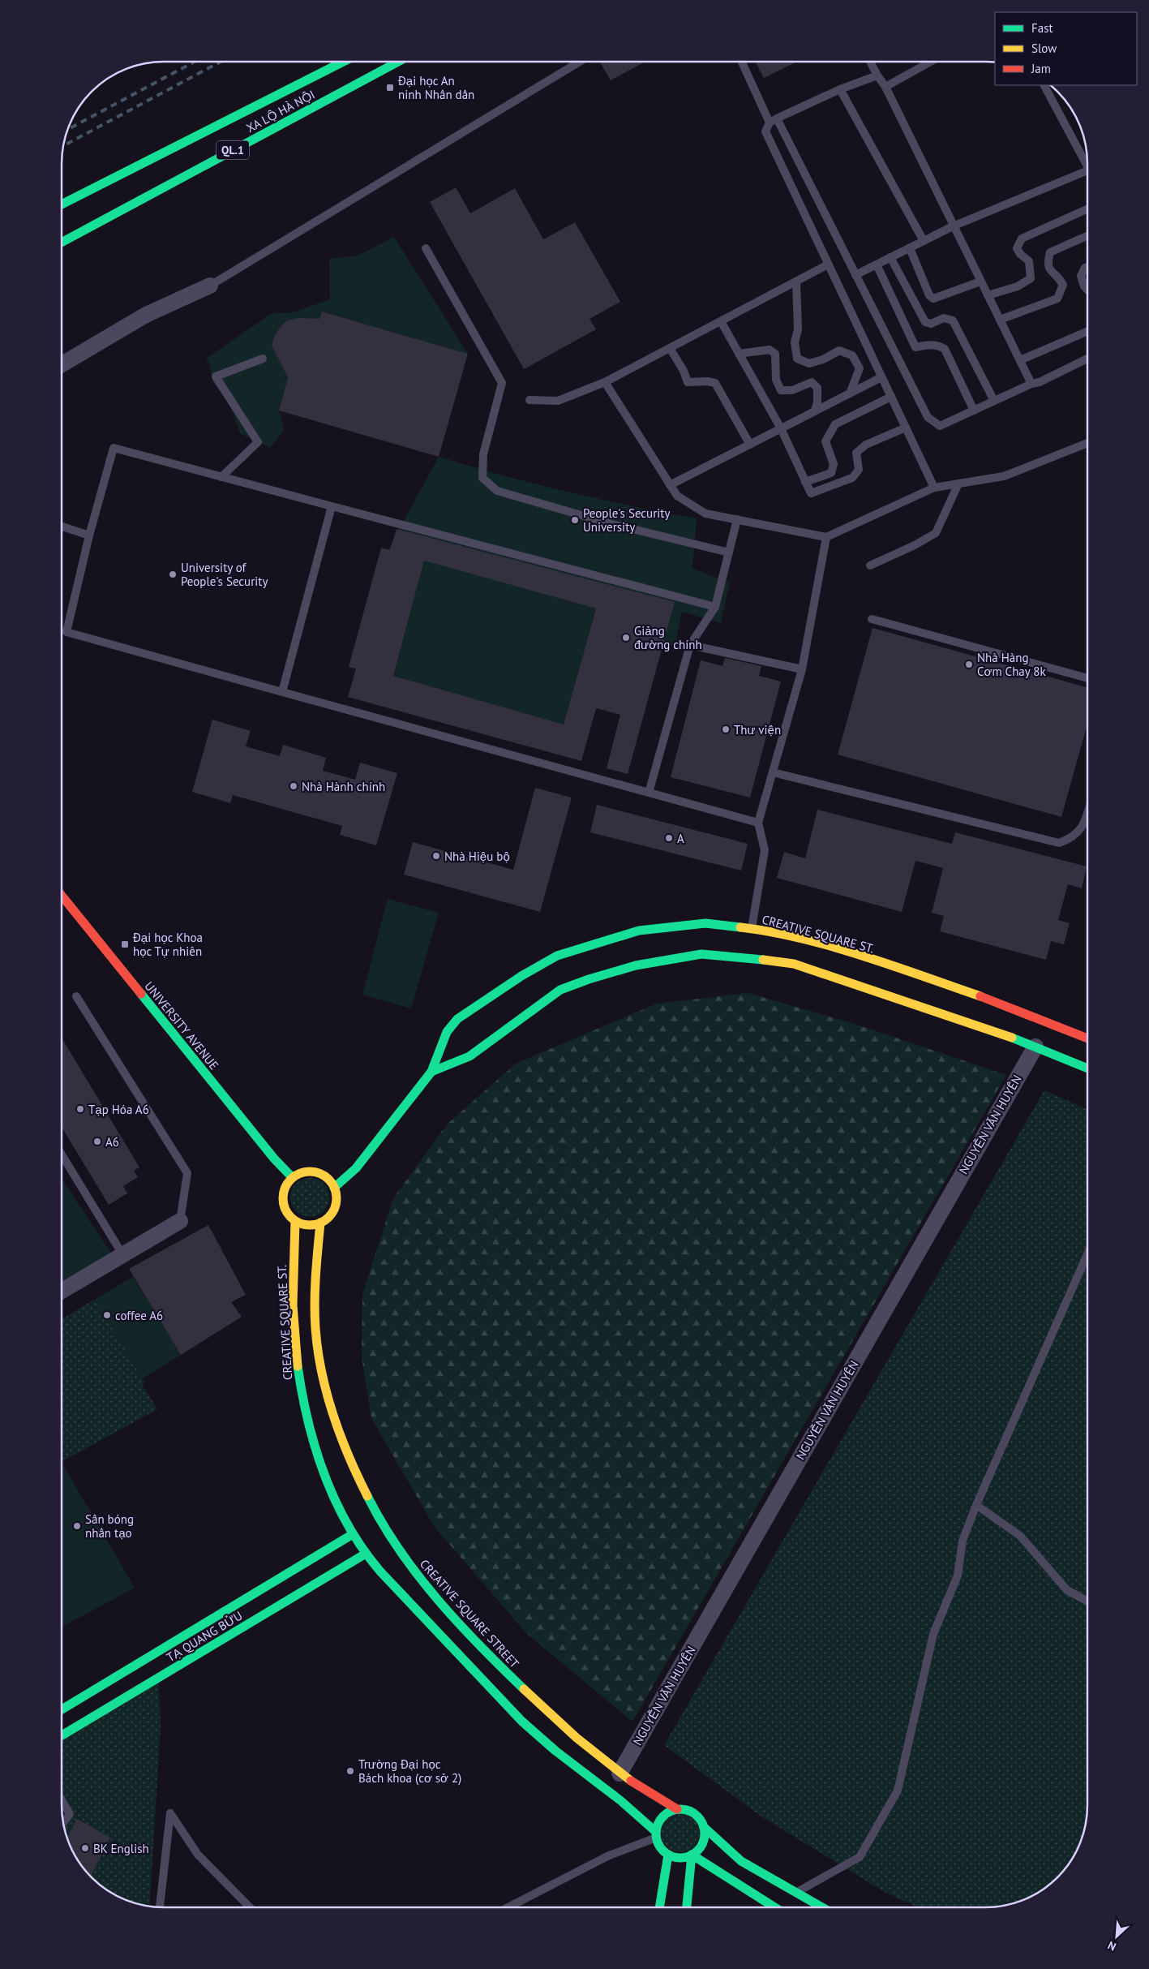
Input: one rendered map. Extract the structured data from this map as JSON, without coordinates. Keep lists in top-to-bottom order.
{
  "streets": {
    "main road": [
      "XA LỘ HÀ NỘI",
      "QL.1",
      "CREATIVE SQUARE ST.",
      "UNIVERSITY AVENUE",
      "CREATIVE SQUARE STREET",
      "TẠ QUANG BỬU"
    ],
    "street": ["NGUYỄN VĂN HUYÊN"]
  },
  "crossings": [
    ["CREATIVE SQUARE ST.", "UNIVERSITY AVENUE"],
    ["CREATIVE SQUARE ST.", "NGUYỄN VĂN HUYÊN"],
    ["CREATIVE SQUARE ST.", "CREATIVE SQUARE STREET"],
    ["CREATIVE SQUARE ST.", "TẠ QUANG BỬU"],
    ["UNIVERSITY AVENUE", "CREATIVE SQUARE STREET"],
    ["NGUYỄN VĂN HUYÊN", "CREATIVE SQUARE STREET"]
  ],
  "places": {
    "transit": ["Đại học An ninh Nhân dân", "Đại học Khoa học Tự nhiên"],
    "other": [
      "People's Security University",
      "University of People's Security",
      "Giảng đường chính",
      "Nhà Hàng Cơm Chay 8k",
      "Thư viện",
      "Nhà Hành chính",
      "A",
      "Nhà Hiệu bộ",
      "Tạp Hóa A6",
      "A6",
      "coffee A6",
      "Sân bóng nhân tạo",
      "Trường Đại học Bách khoa (cơ sở 2)",
      "BK English"
    ]
  },
  "legend": ["Fast", "Slow", "Jam"],
  "north": "bottom left"
}
